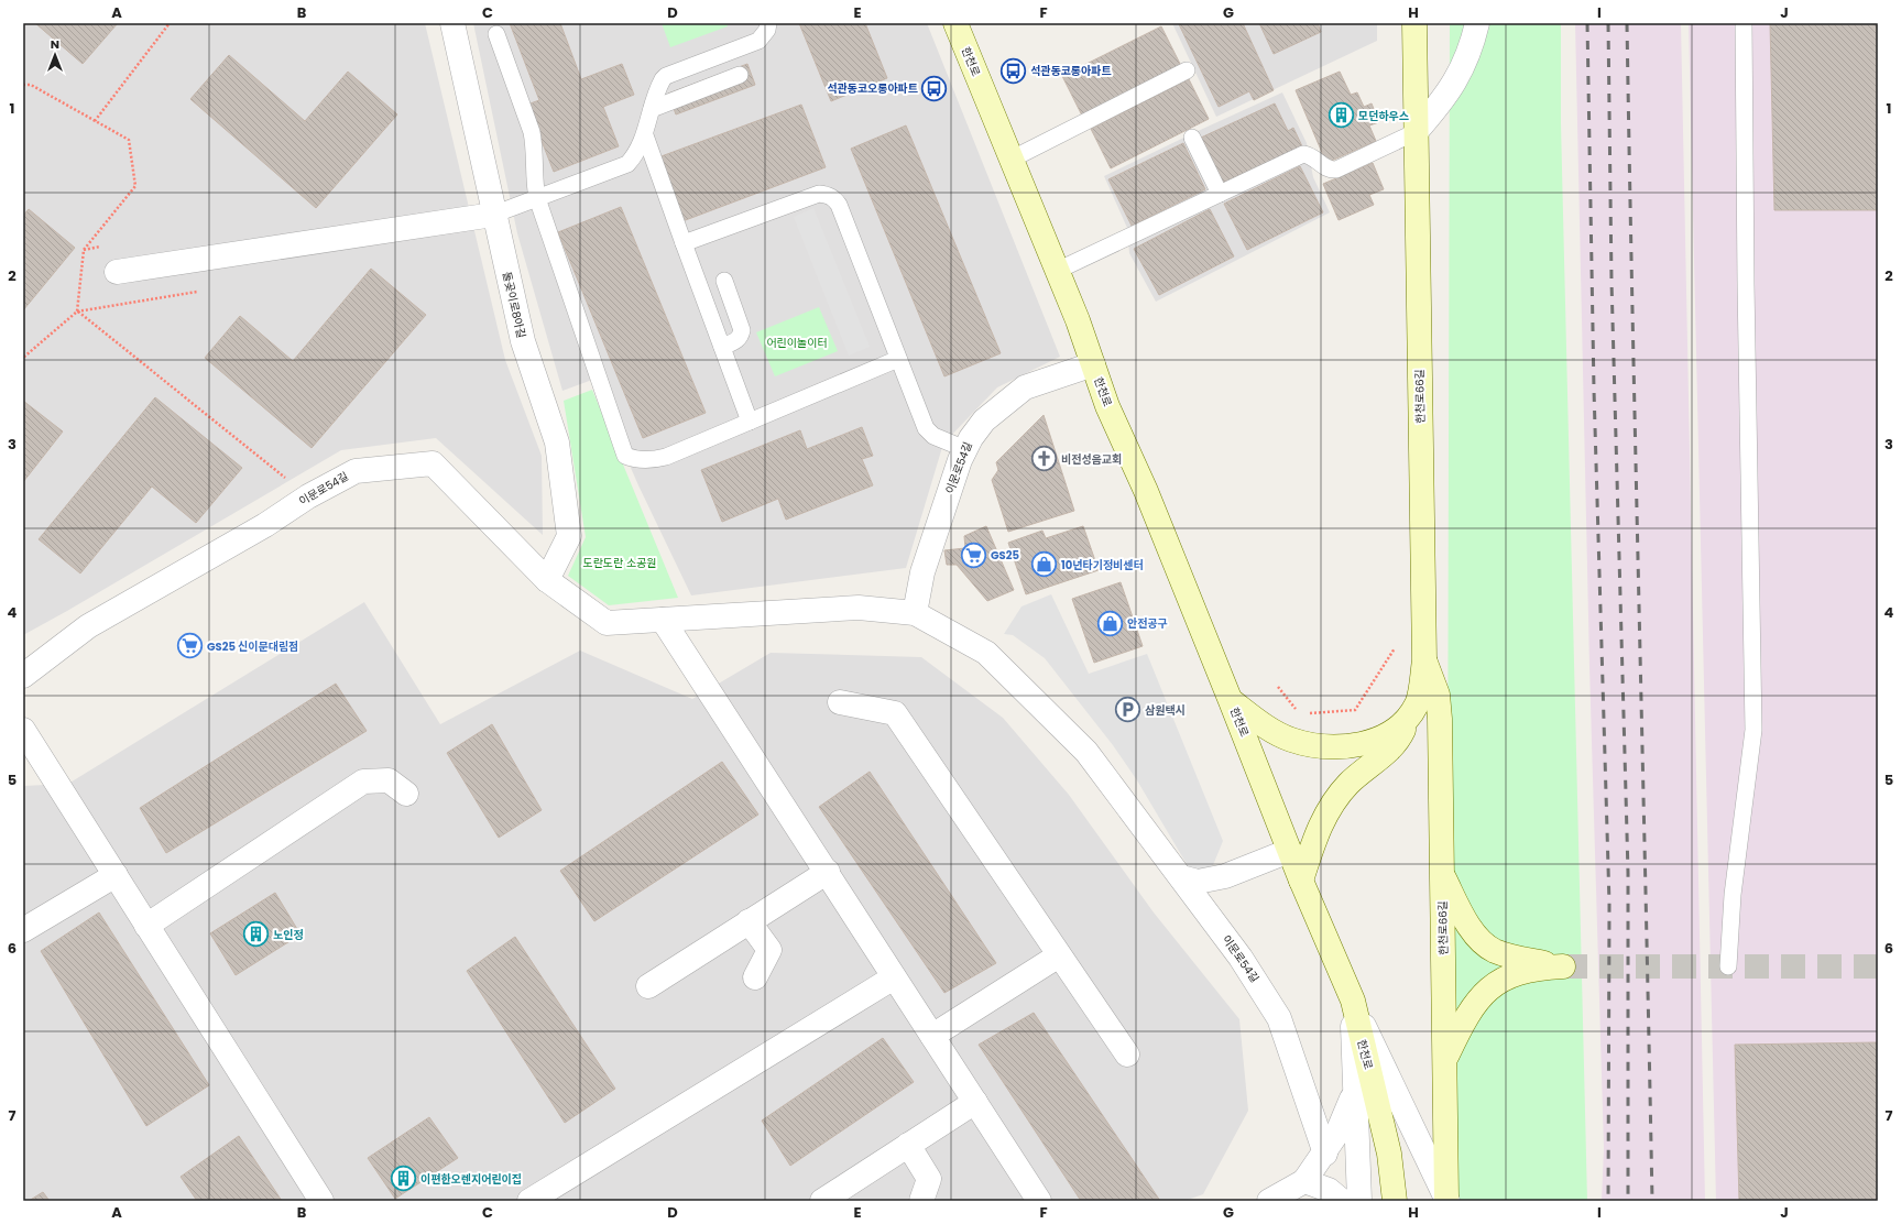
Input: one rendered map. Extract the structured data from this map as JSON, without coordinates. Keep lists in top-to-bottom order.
{
  "streets": {
    "main road": ["한천로", "한천로66길"],
    "street": ["돌곶이로8아길", "이문로54길"]
  },
  "crossings": [
    ["한천로", "한천로66길"],
    ["한천로", "이문로54길"],
    ["돌곶이로8아길", "이문로54길"]
  ],
  "parks": ["어린이놀이터", "도란도란 소공원"],
  "places": {
    "bus stop": ["석관동코롱아파트", "석관동코오롱아파트"],
    "building": ["모던하우스", "노인정", "이편한오렌지어린이집"],
    "church": ["비전성음교회"],
    "supermarket": ["GS25", "GS25 신이문대림점"],
    "shop": ["10년타기정비센터", "안전공구"],
    "parking": ["삼원택시"]
  },
  "north": "top",
  "grid": {
    "columns": [
      "A",
      "B",
      "C",
      "D",
      "E",
      "F",
      "G",
      "H",
      "I",
      "J"
    ],
    "rows": [
      "1",
      "2",
      "3",
      "4",
      "5",
      "6",
      "7"
    ]
  }
}
